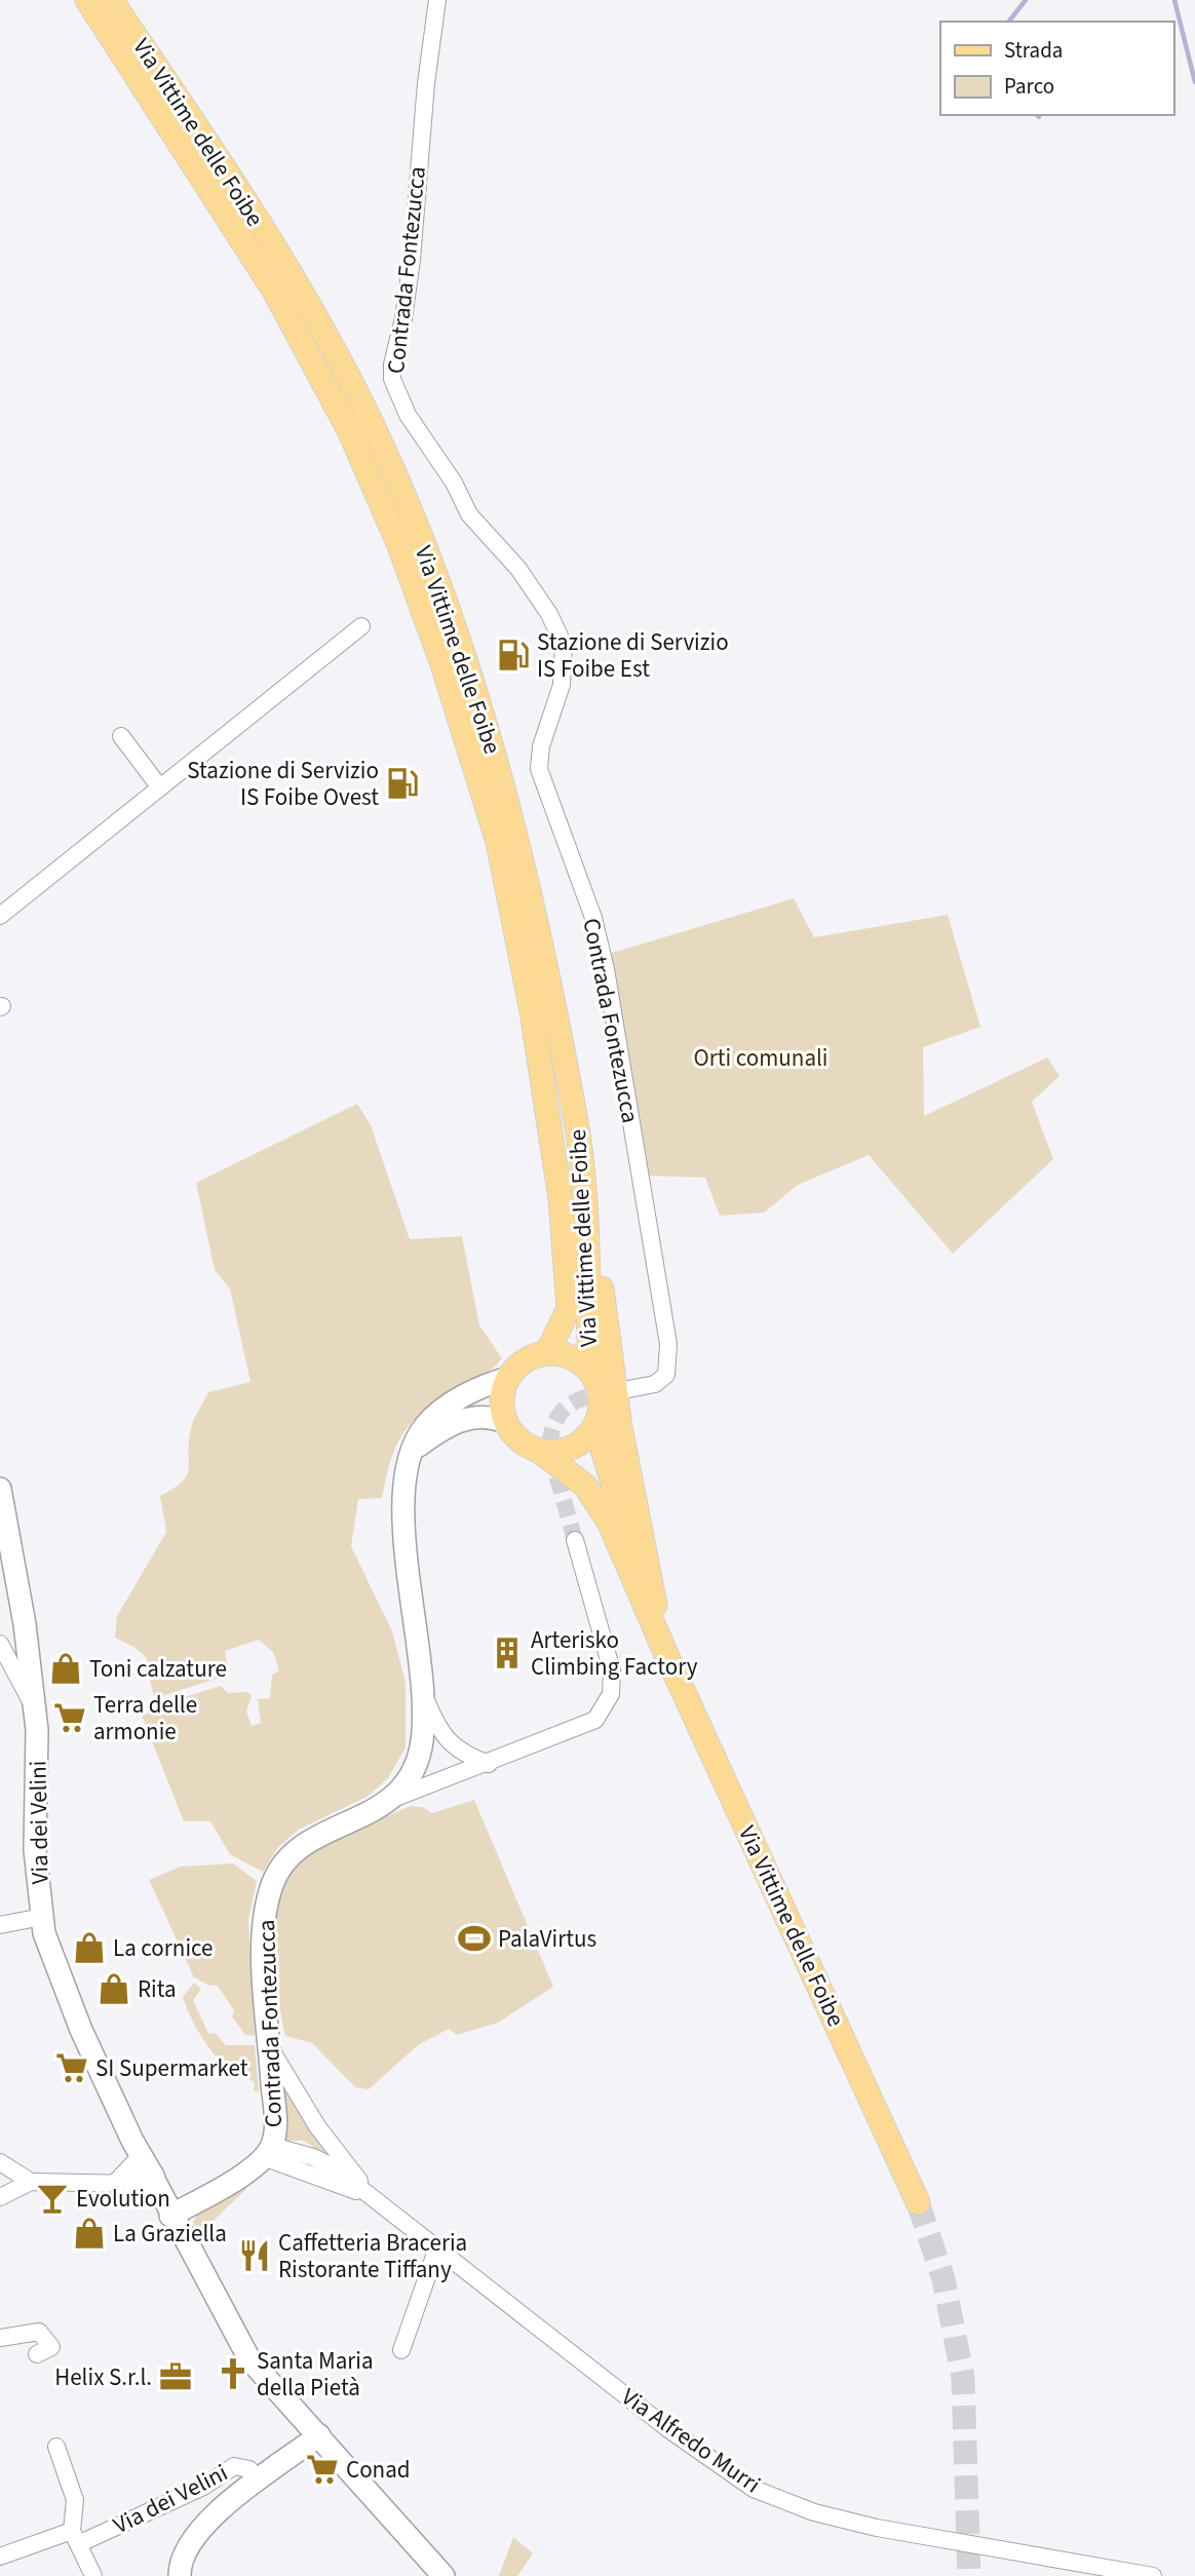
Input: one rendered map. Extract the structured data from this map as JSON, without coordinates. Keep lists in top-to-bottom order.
{
  "streets": {
    "main road": ["Via Vittime delle Foibe"],
    "street": ["Contrada Fontezucca", "Via dei Velini", "Via Alfredo Murri"]
  },
  "crossings": [
    ["Via Vittime delle Foibe", "Contrada Fontezucca"],
    ["Contrada Fontezucca", "Via dei Velini"]
  ],
  "parks": ["Orti comunali"],
  "places": {
    "fuel station": ["Stazione di Servizio IS Foibe Est", "Stazione di Servizio IS Foibe Ovest"],
    "building": ["Arterisko Climbing Factory"],
    "shop": [
      "Toni calzature",
      "La cornice",
      "Rita",
      "La Graziella"
    ],
    "supermarket": ["Terra delle armonie", "SI Supermarket", "Conad"],
    "sports": ["PalaVirtus"],
    "bar": ["Evolution"],
    "restaurant": ["Caffetteria Braceria Ristorante Tiffany"],
    "church": ["Santa Maria della Pietà"],
    "office": ["Helix S.r.l."]
  },
  "legend": ["Strada", "Parco"]
}
